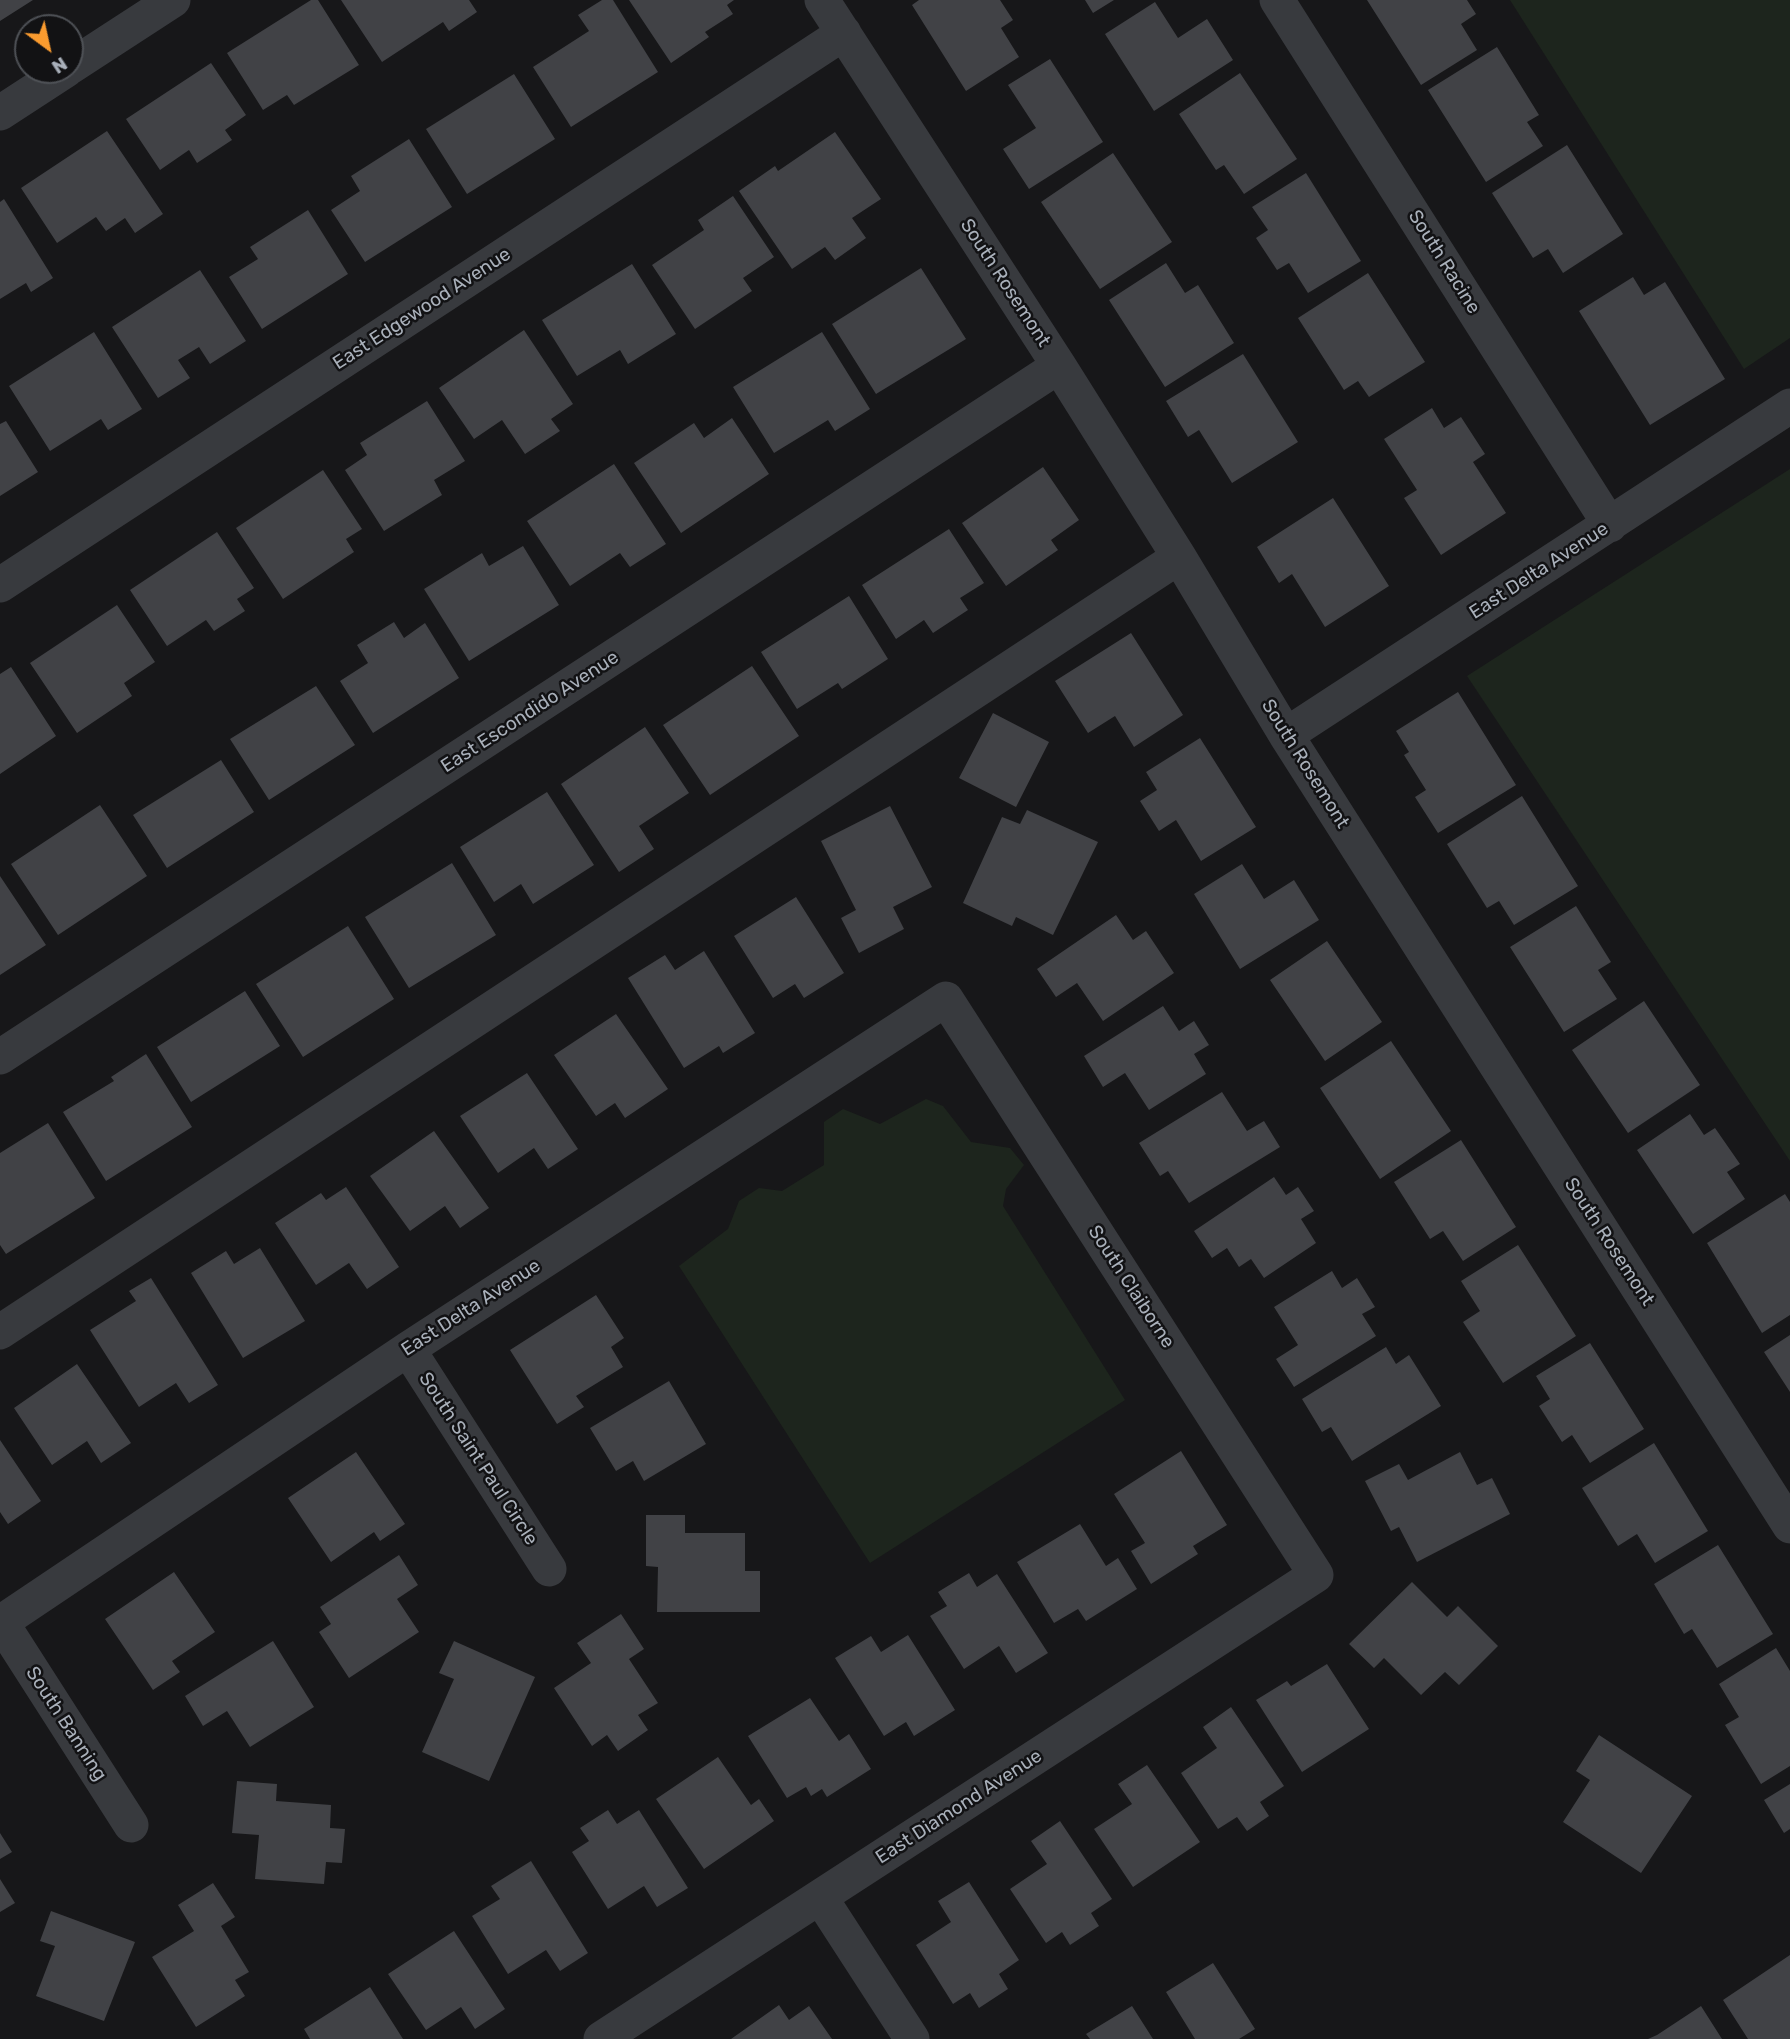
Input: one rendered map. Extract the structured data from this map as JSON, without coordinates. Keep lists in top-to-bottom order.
{
  "streets": {
    "street": [
      "South Racine",
      "South Rosemont",
      "East Edgewood Avenue",
      "East Delta Avenue",
      "East Escondido Avenue",
      "South Claiborne",
      "South Saint Paul Circle",
      "South Banning",
      "East Diamond Avenue"
    ]
  },
  "crossings": [
    ["South Racine", "East Delta Avenue"],
    ["South Rosemont", "East Edgewood Avenue"],
    ["South Rosemont", "East Delta Avenue"],
    ["South Rosemont", "East Escondido Avenue"],
    ["East Delta Avenue", "South Claiborne"],
    ["East Delta Avenue", "South Saint Paul Circle"],
    ["East Delta Avenue", "South Banning"],
    ["South Claiborne", "East Diamond Avenue"]
  ],
  "north": "bottom right"
}
